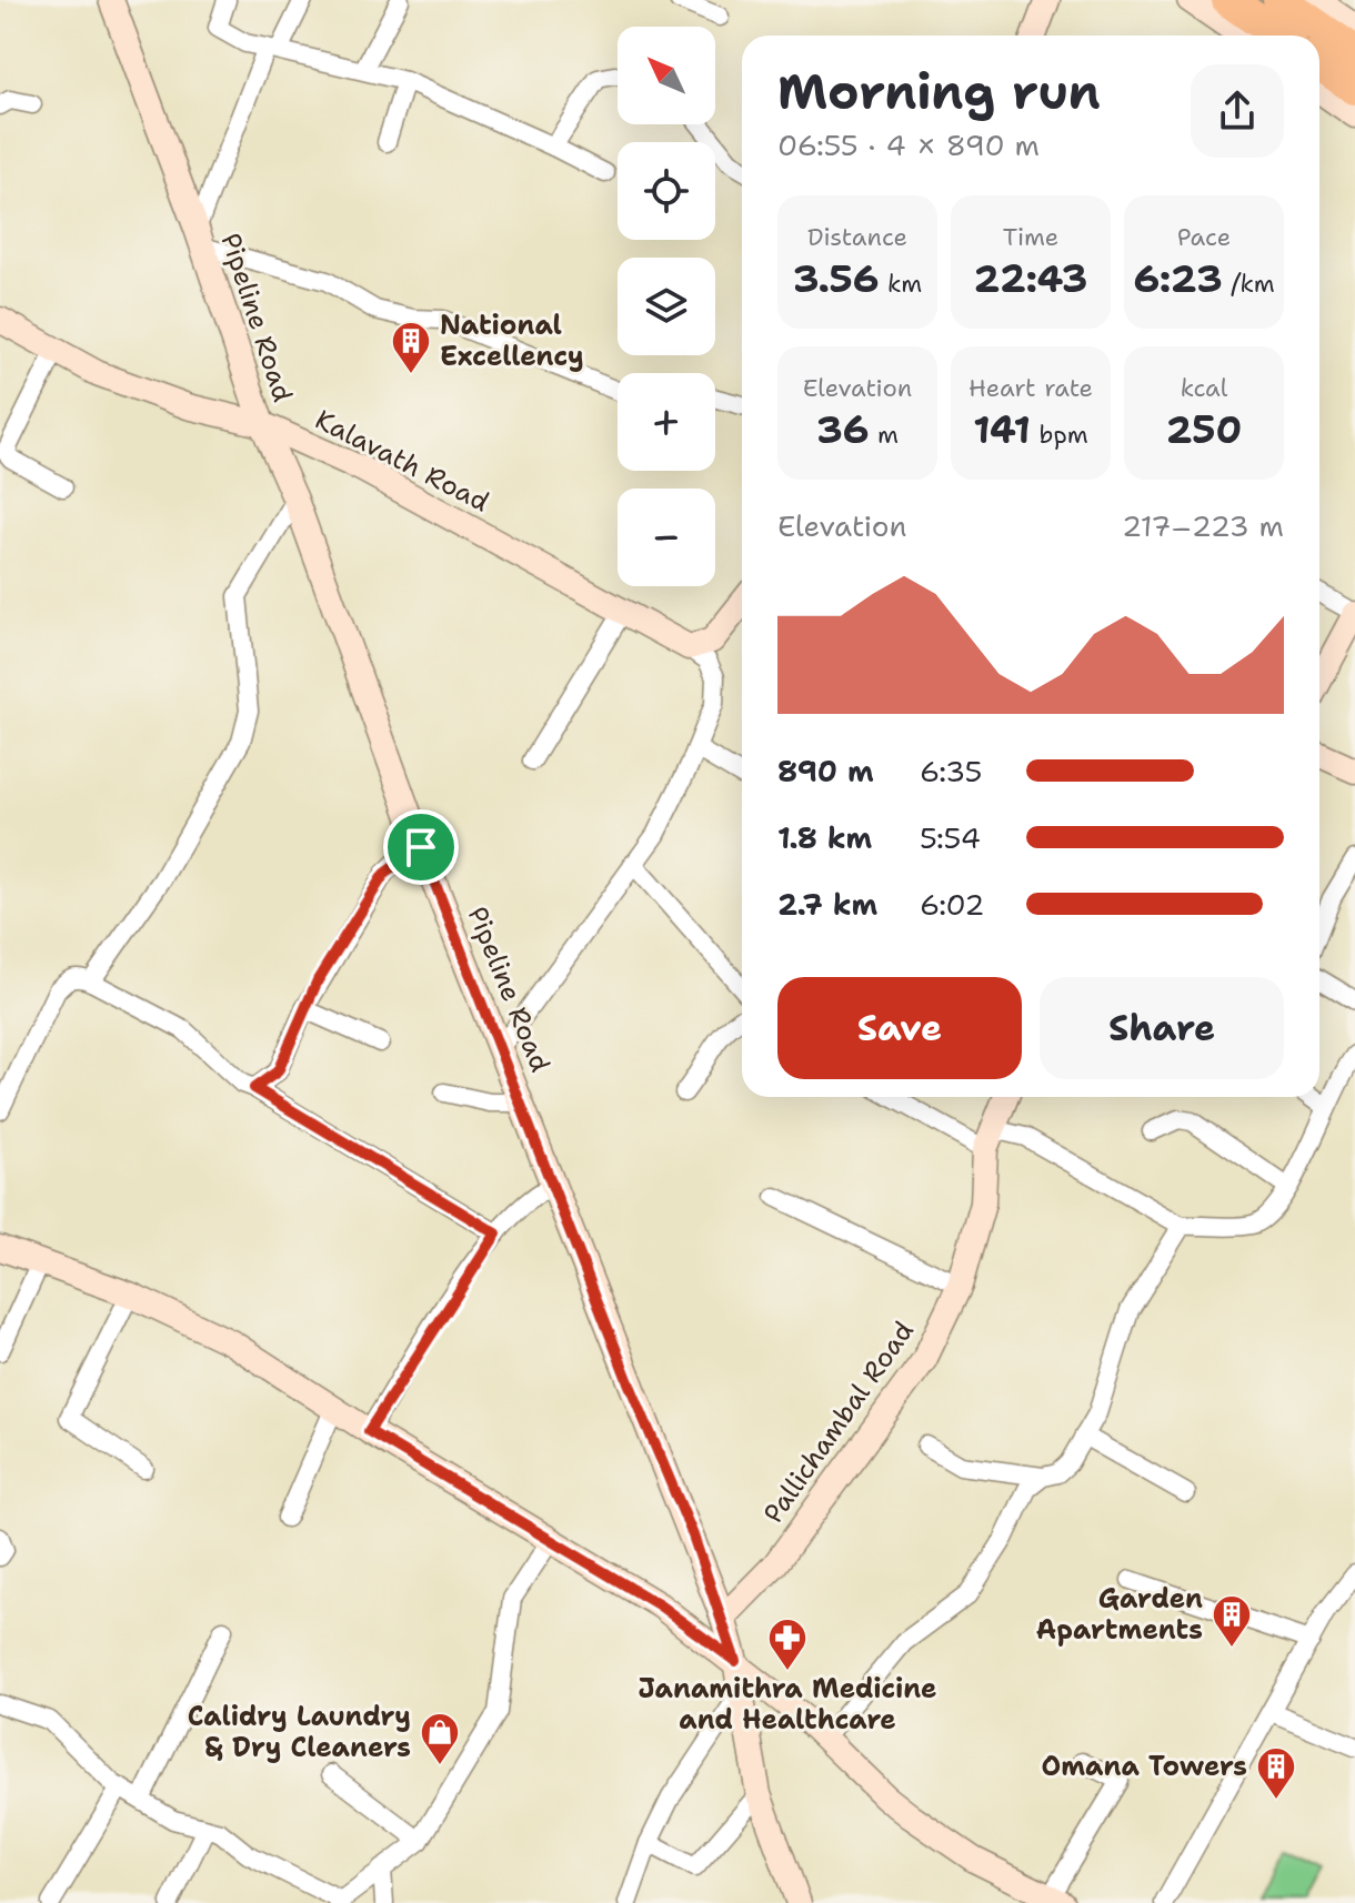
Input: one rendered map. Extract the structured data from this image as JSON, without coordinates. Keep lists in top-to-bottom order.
{
  "streets": {
    "street": ["Pipeline Road", "Kalavath Road", "Pallichambal Road"]
  },
  "crossings": [
    ["Pipeline Road", "Kalavath Road"],
    ["Pipeline Road", "Pallichambal Road"]
  ],
  "places": {
    "building": ["National Excellency", "Garden Apartments", "Omana Towers"],
    "pharmacy": ["Janamithra Medicine and Healthcare"],
    "shop": ["Calidry Laundry & Dry Cleaners"]
  },
  "north": "top left",
  "page": {
    "map_buttons": ["+", "−"],
    "heading": ["Morning run", "06:55 · 4 × 890 m"],
    "stats": [
      ["Distance", "3.56 km"],
      ["Time", "22:43"],
      ["Pace", "6:23 /km"],
      ["Elevation", "36 m"],
      ["Heart rate", "141 bpm"],
      ["kcal", "250"]
    ],
    "chart": ["Elevation", "217–223 m"],
    "list": [
      {
        "name": "890 m",
        "note": "6:35"
      },
      {
        "name": "1.8 km",
        "note": "5:54"
      },
      {
        "name": "2.7 km",
        "note": "6:02"
      }
    ],
    "buttons": ["Save", "Share"]
  }
}
